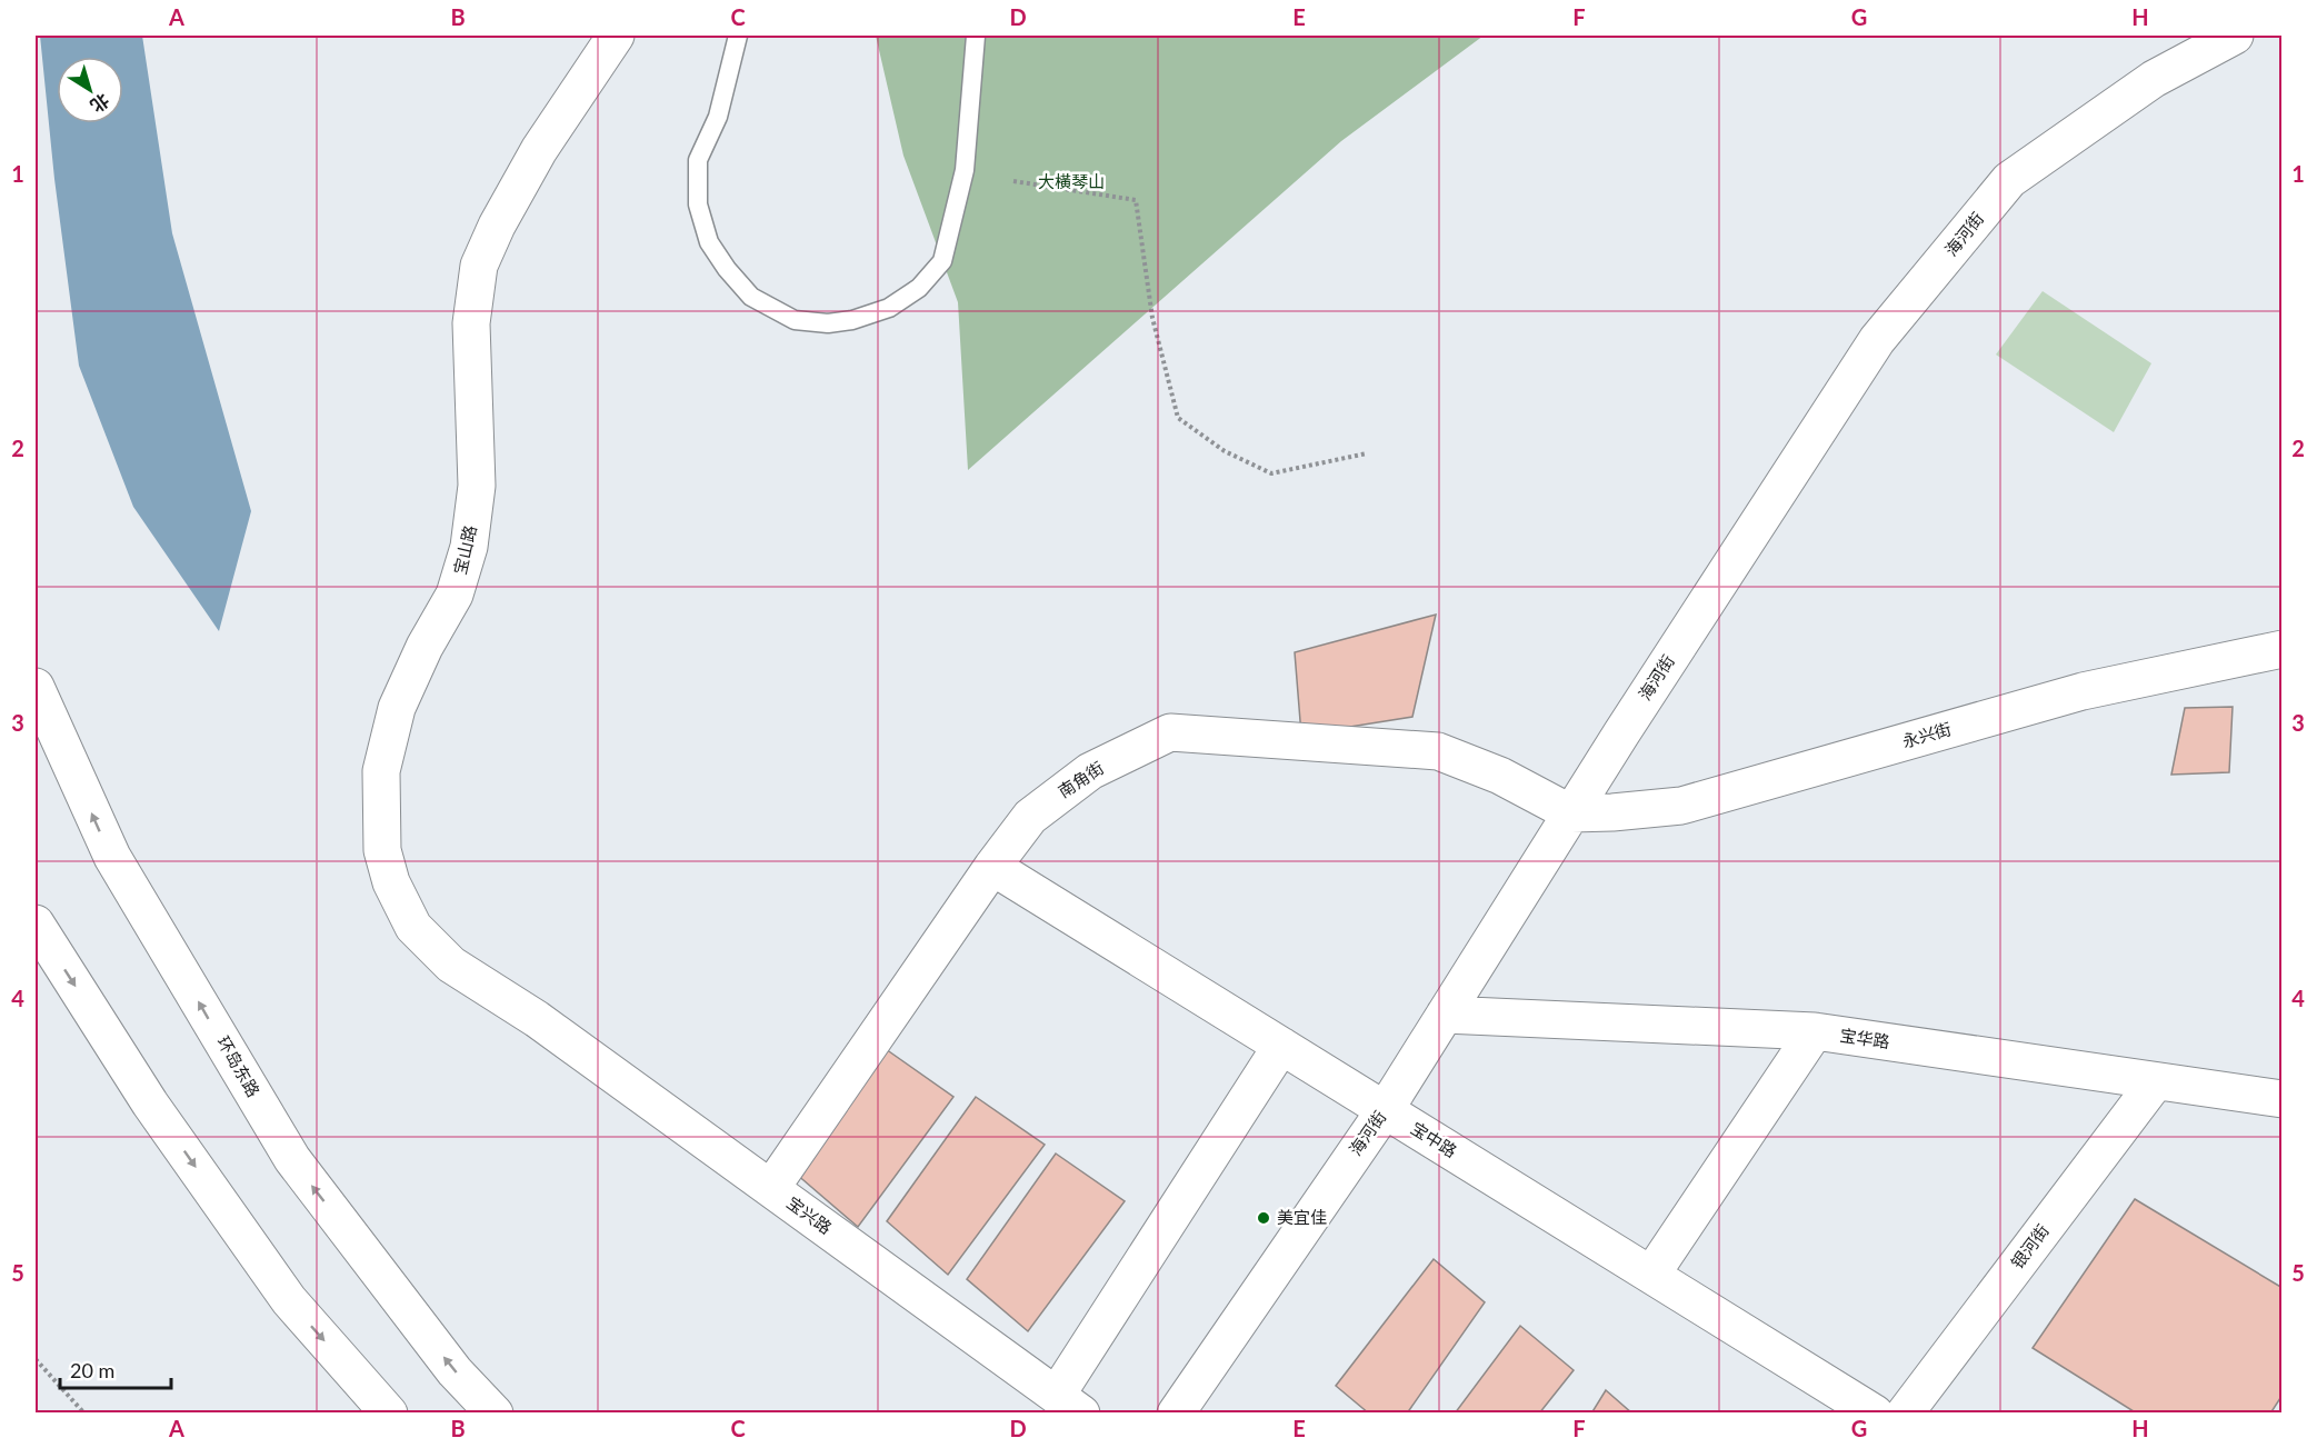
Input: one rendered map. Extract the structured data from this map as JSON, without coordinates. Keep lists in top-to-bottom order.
{
  "streets": {
    "street": [
      "海河街",
      "宝山路",
      "永兴街",
      "南角街",
      "宝华路",
      "环岛东路",
      "宝中路",
      "宝兴路",
      "银河街"
    ]
  },
  "crossings": [
    ["海河街", "永兴街"],
    ["海河街", "南角街"],
    ["海河街", "宝华路"],
    ["海河街", "宝中路"],
    ["宝山路", "宝兴路"],
    ["永兴街", "南角街"],
    ["南角街", "宝中路"],
    ["南角街", "宝兴路"],
    ["宝华路", "银河街"]
  ],
  "parks": ["大橫琴山"],
  "places": ["美宜佳"],
  "scale_bar": "20 m",
  "north": "bottom right",
  "grid": {
    "columns": [
      "A",
      "B",
      "C",
      "D",
      "E",
      "F",
      "G",
      "H"
    ],
    "rows": [
      "1",
      "2",
      "3",
      "4",
      "5"
    ]
  }
}
